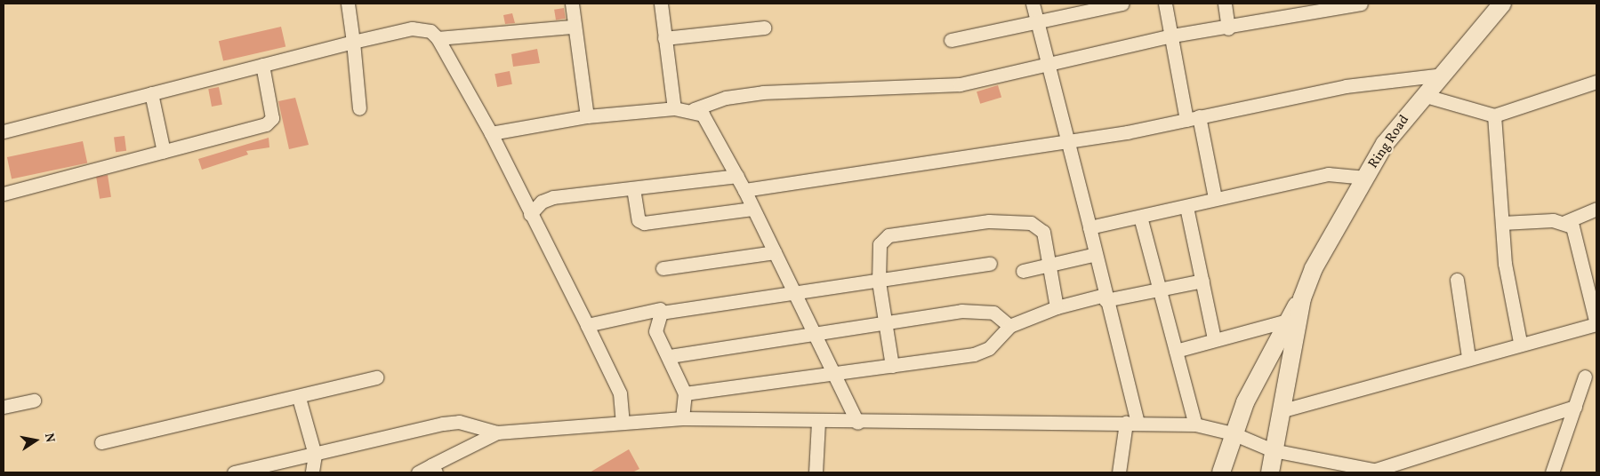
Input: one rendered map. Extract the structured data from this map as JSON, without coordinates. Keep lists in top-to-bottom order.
{
  "streets": {
    "main road": ["Ring Road"]
  },
  "north": "right"
}
